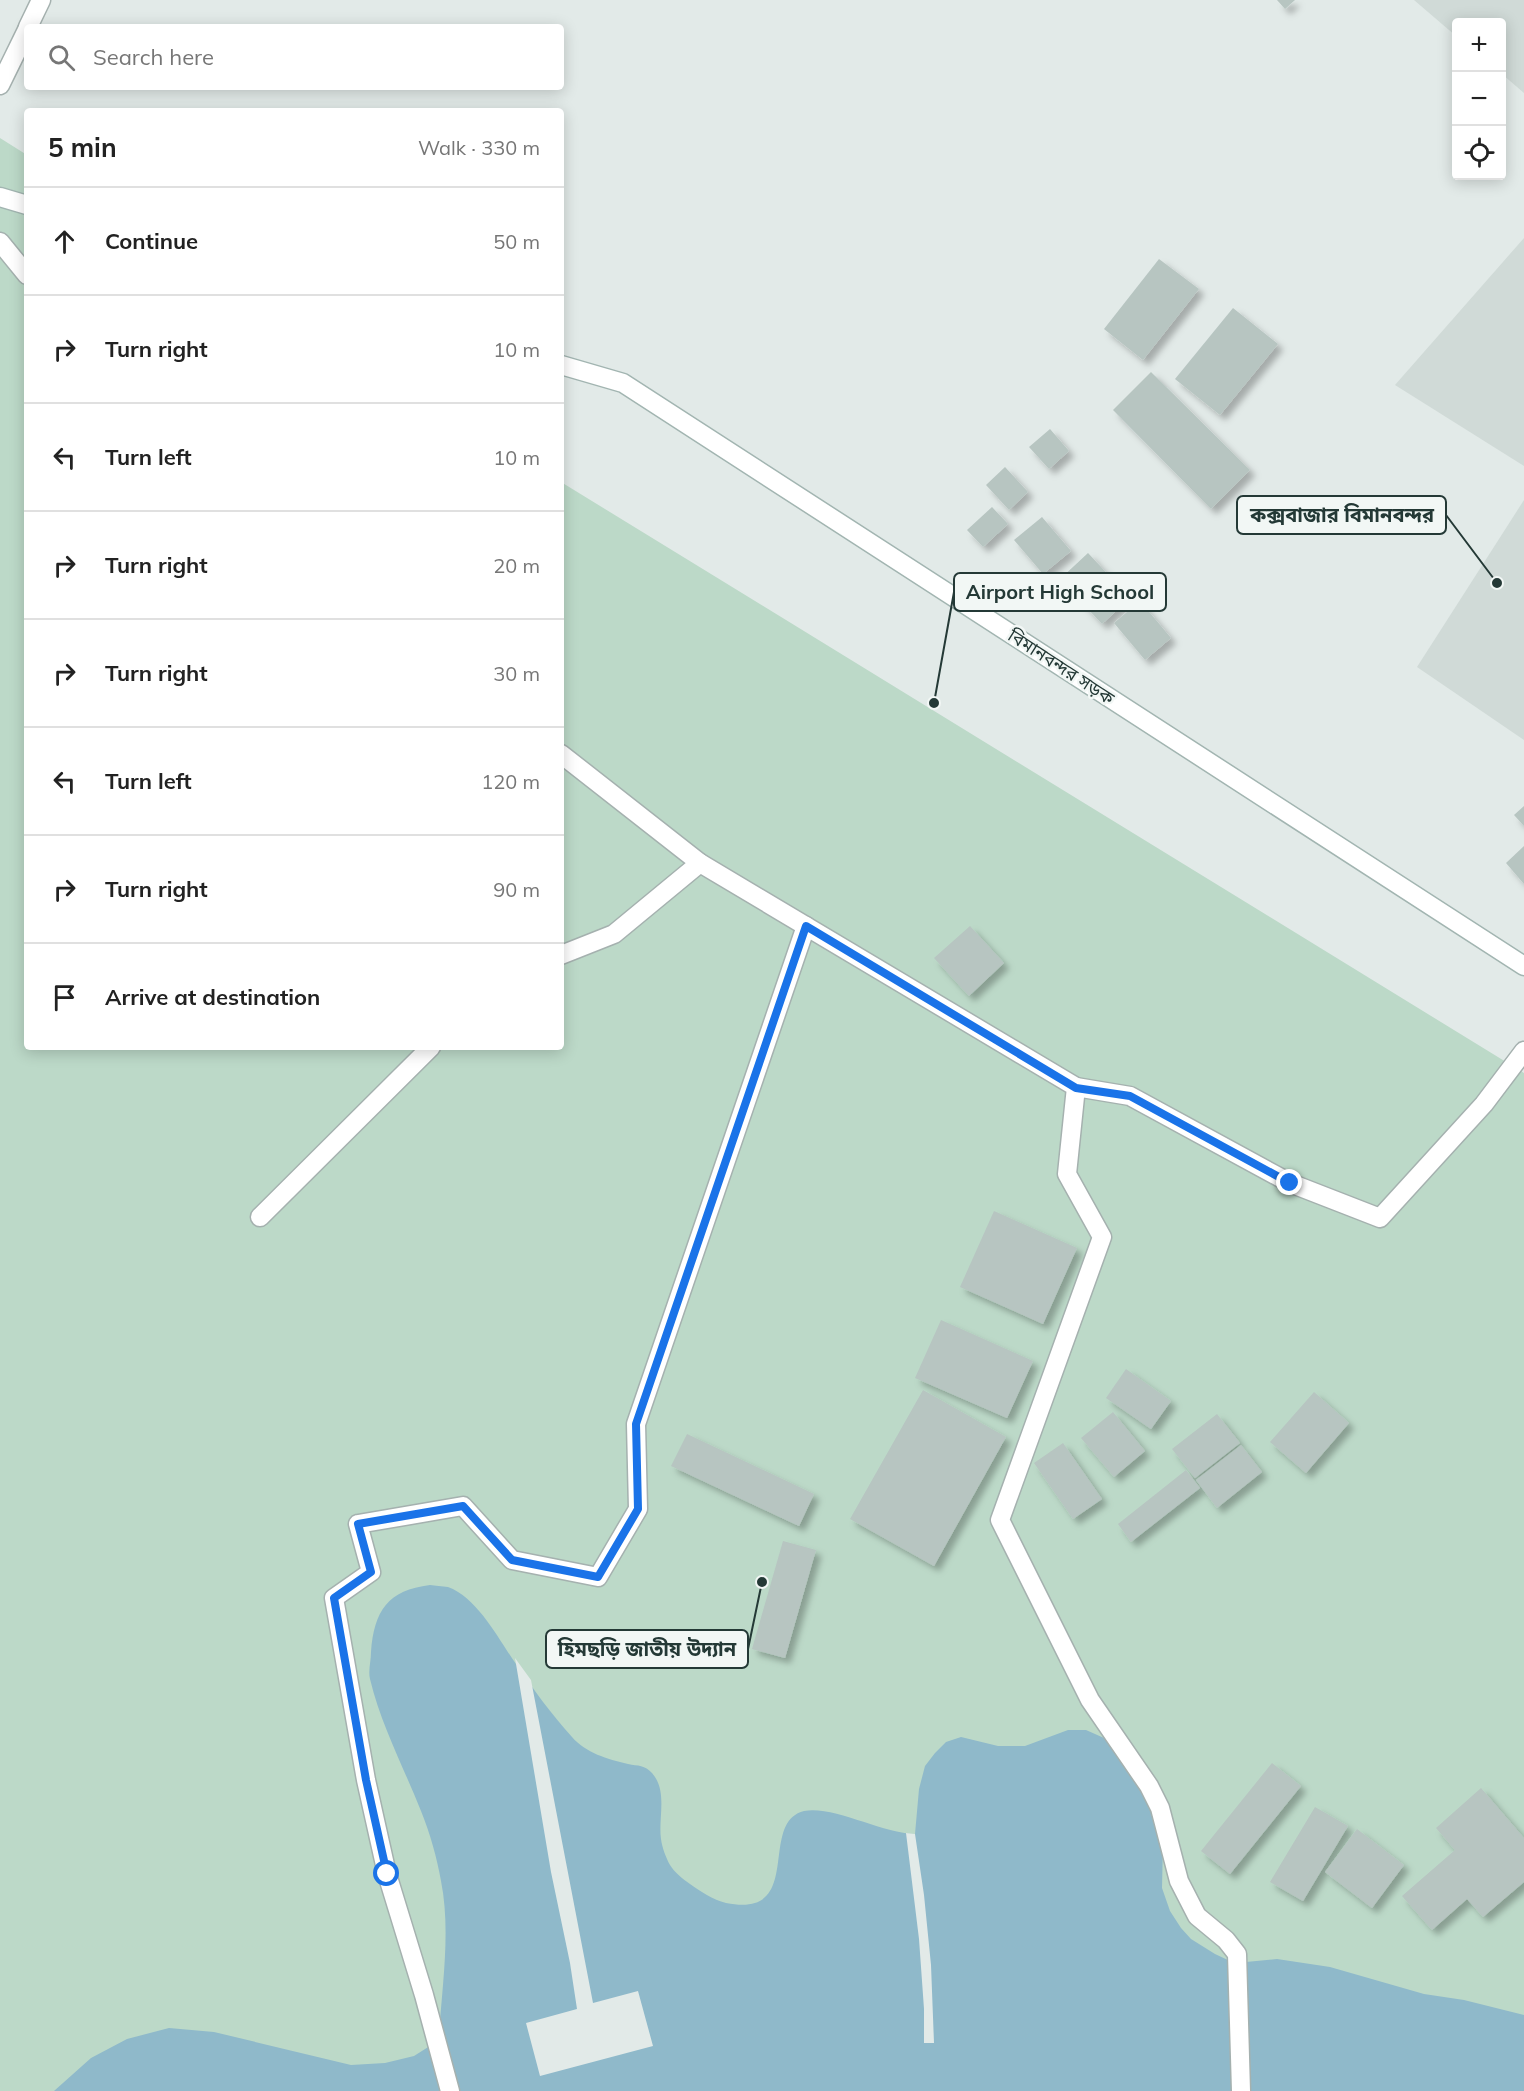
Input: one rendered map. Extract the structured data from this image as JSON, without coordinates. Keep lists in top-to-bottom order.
{
  "streets": {
    "street": ["বিমানবন্দর সড়ক"]
  },
  "places": ["কক্সবাজার বিমানবন্দর", "Airport High School", "হিমছড়ি জাতীয় উদ্যান"],
  "page": {
    "map_buttons": ["+", "−"],
    "search": "Search here",
    "heading": ["5 min", "Walk · 330 m"],
    "list": [
      ["Continue", "50 m"],
      ["Turn right", "10 m"],
      ["Turn left", "10 m"],
      ["Turn right", "20 m"],
      ["Turn right", "30 m"],
      ["Turn left", "120 m"],
      ["Turn right", "90 m"],
      "Arrive at destination"
    ]
  }
}
